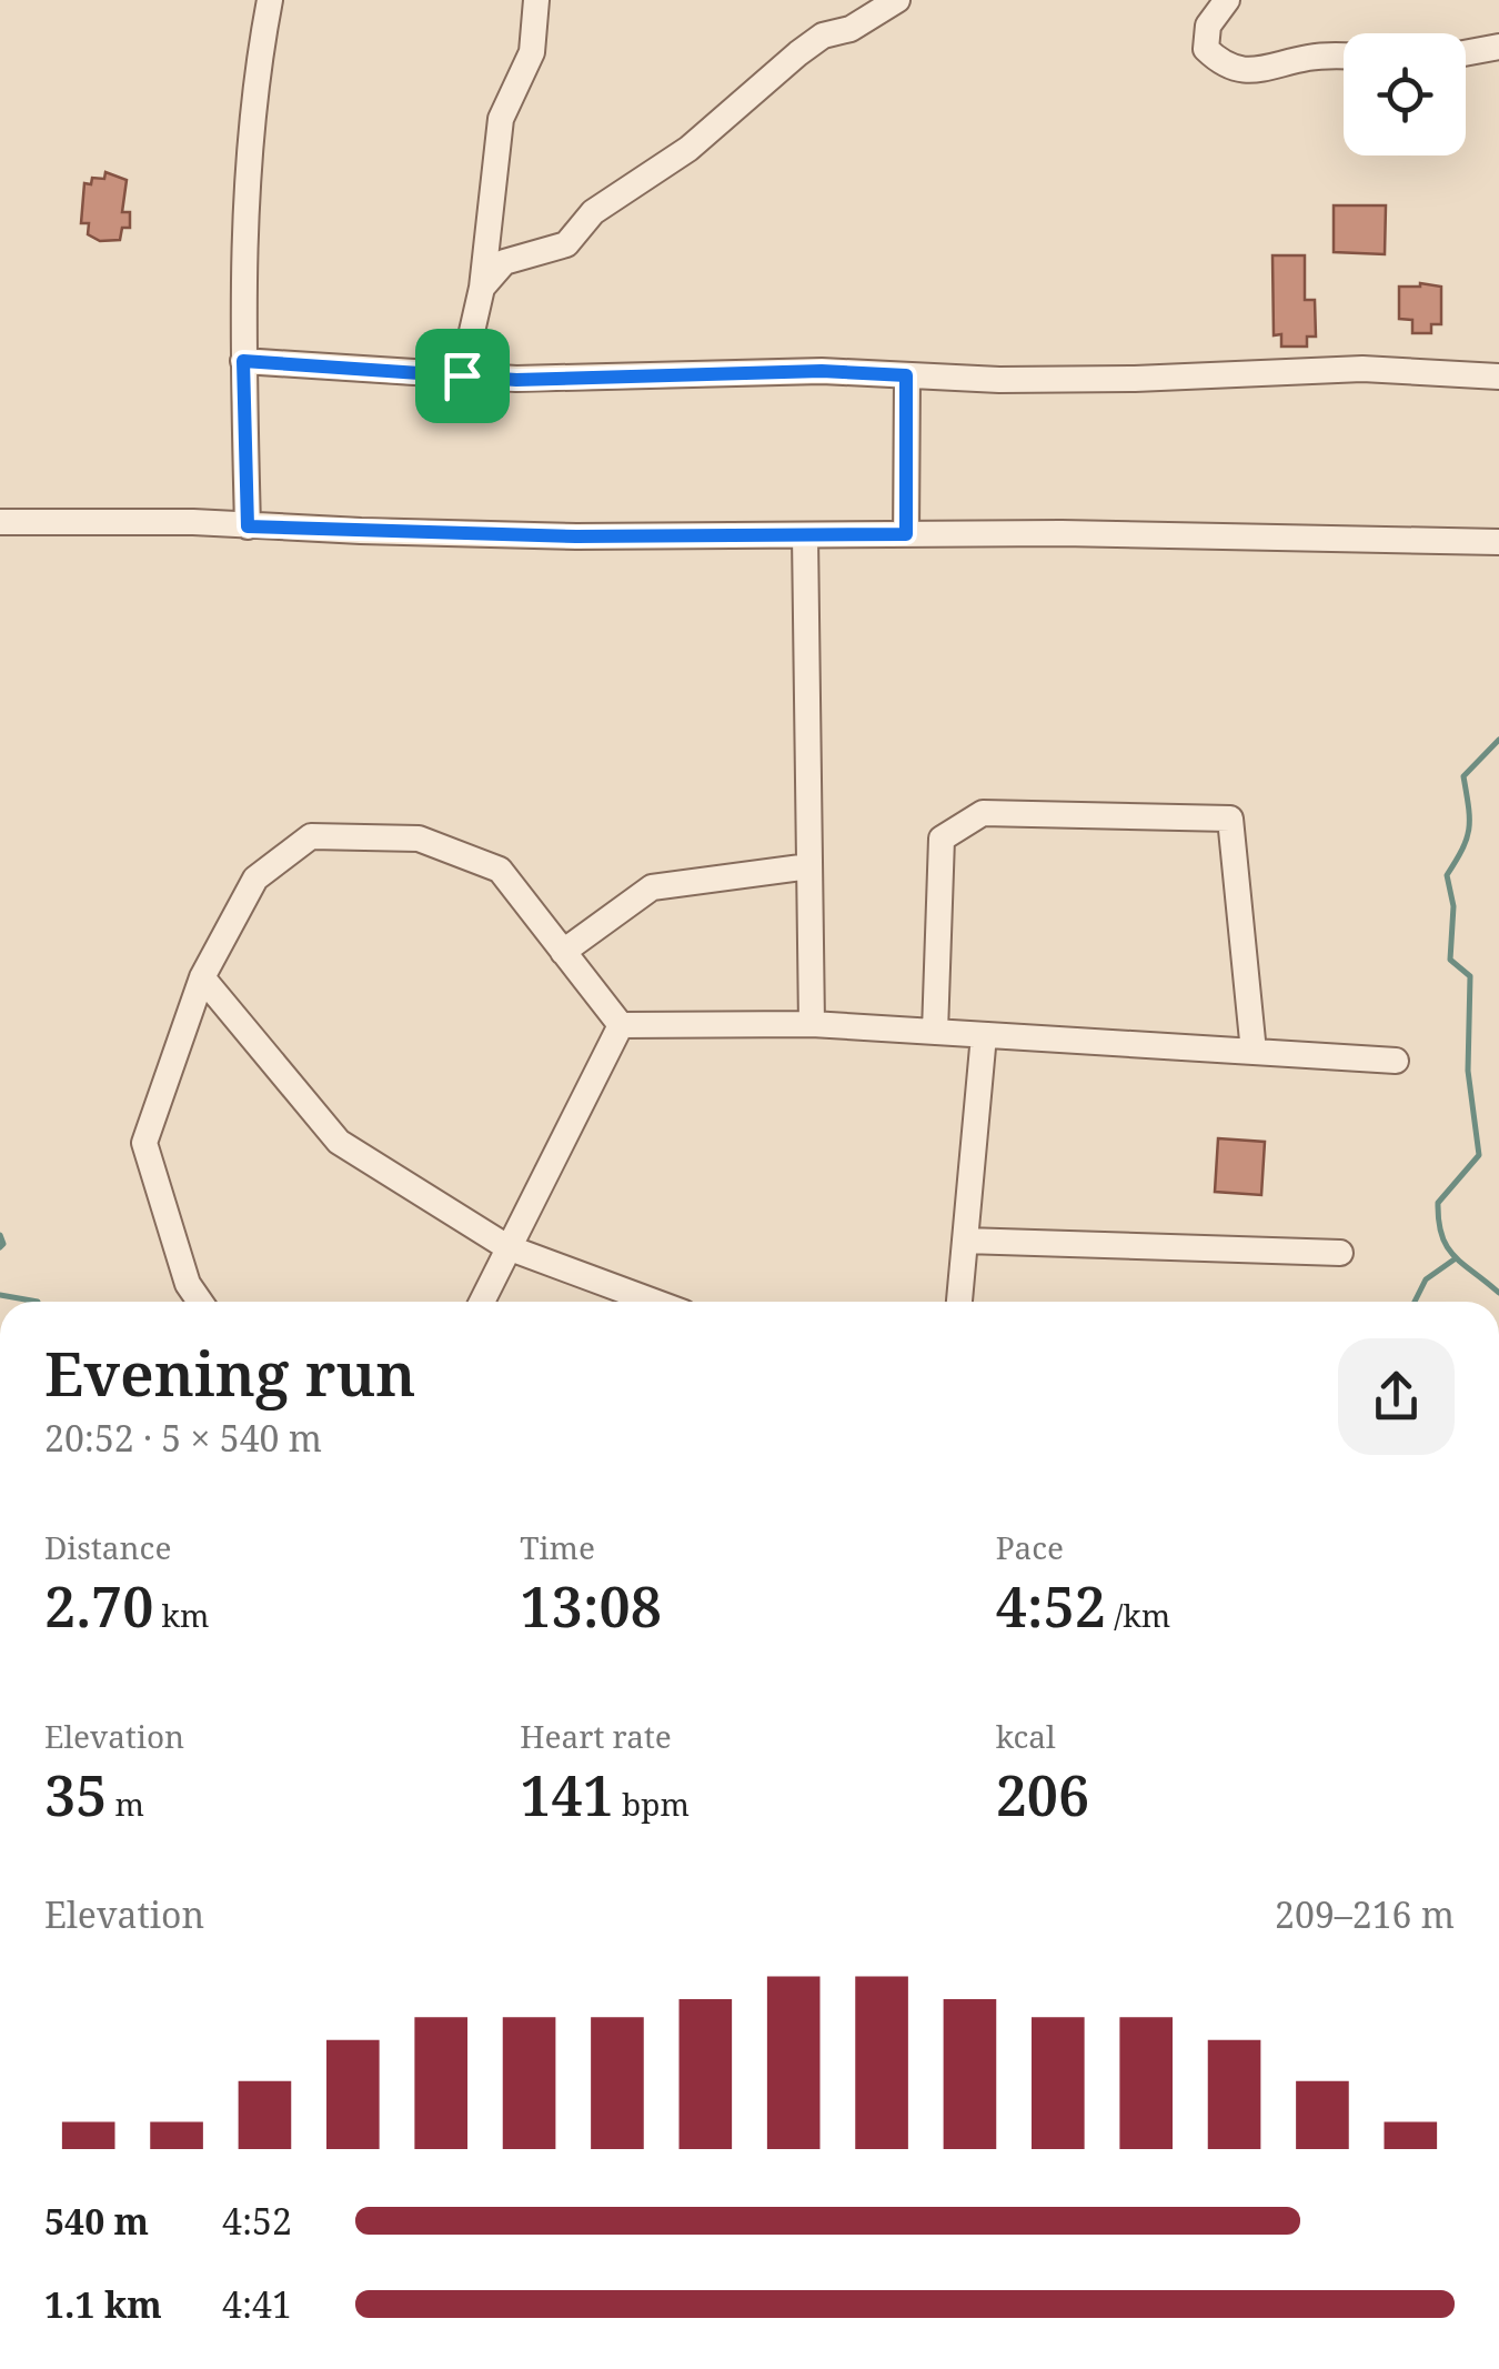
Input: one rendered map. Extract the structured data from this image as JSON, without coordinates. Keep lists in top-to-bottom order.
{
  "page": {
    "heading": ["Evening run", "20:52 · 5 × 540 m"],
    "stats": [
      ["Distance", "2.70 km"],
      ["Time", "13:08"],
      ["Pace", "4:52 /km"],
      ["Elevation", "35 m"],
      ["Heart rate", "141 bpm"],
      ["kcal", "206"]
    ],
    "chart": ["Elevation", "209–216 m"],
    "list": [
      {
        "name": "540 m",
        "note": "4:52"
      },
      {
        "name": "1.1 km",
        "note": "4:41"
      }
    ]
  }
}
